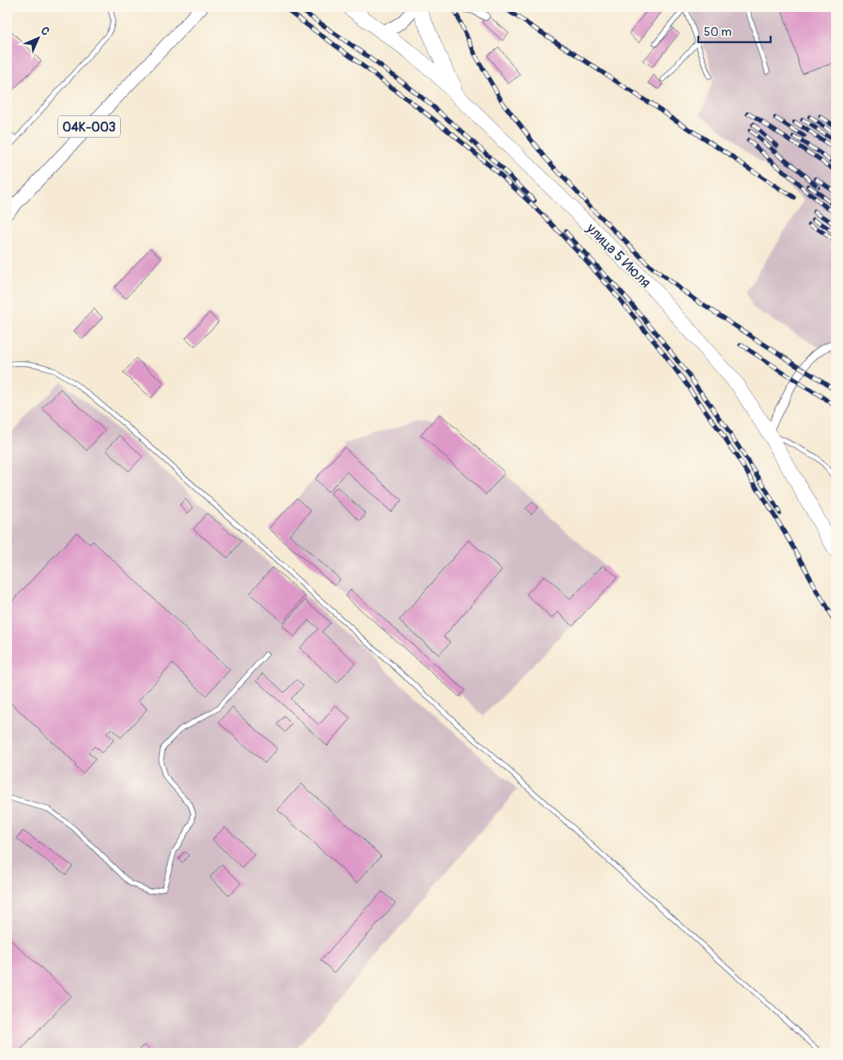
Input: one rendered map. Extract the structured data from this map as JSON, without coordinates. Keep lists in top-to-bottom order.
{
  "streets": {
    "highway": ["улица 5 Июля"],
    "main road": ["04К-003"]
  },
  "scale_bar": "50 m",
  "north": "top right"
}
